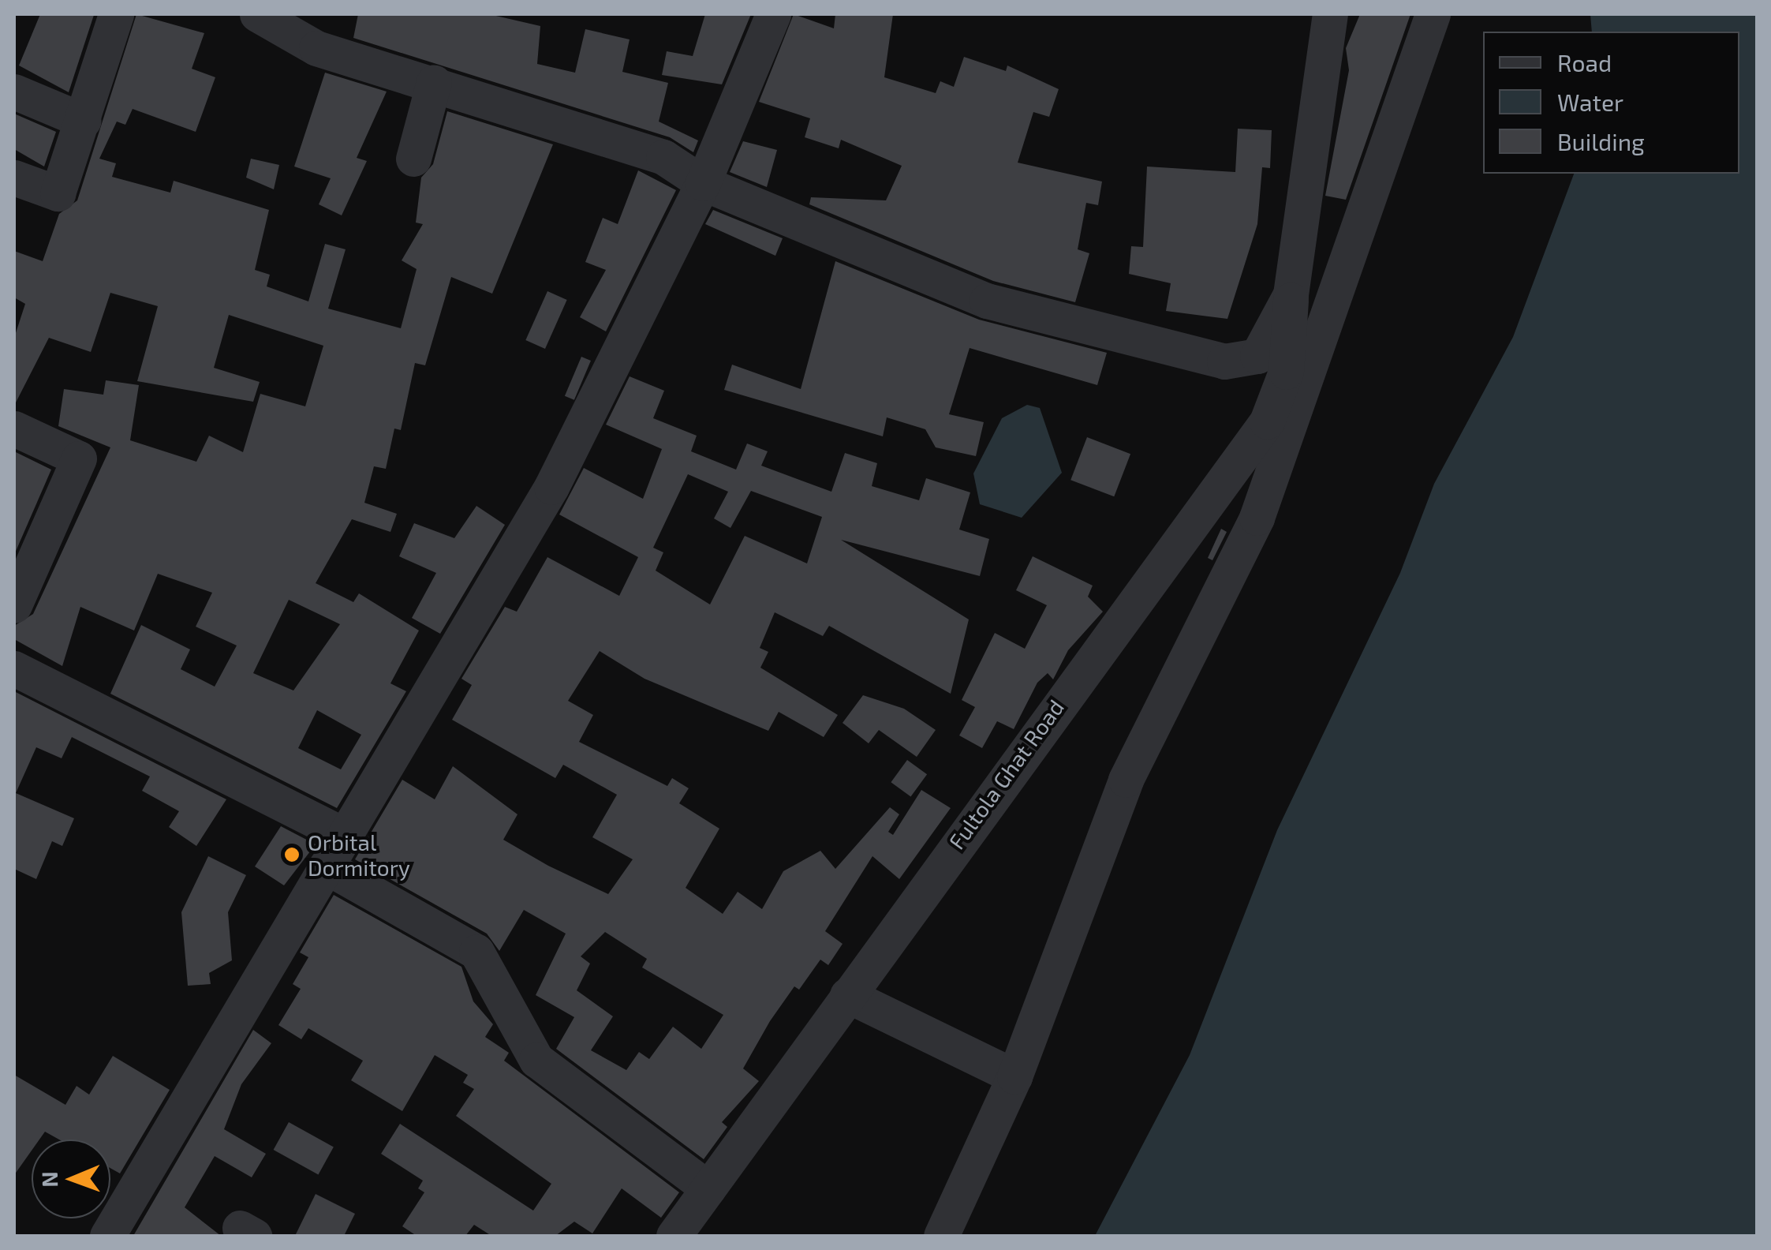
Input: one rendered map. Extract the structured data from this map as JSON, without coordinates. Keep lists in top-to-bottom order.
{
  "streets": {
    "street": ["Fultola Ghat Road"]
  },
  "places": ["Orbital Dormitory"],
  "legend": ["Road", "Water", "Building"],
  "north": "left"
}
